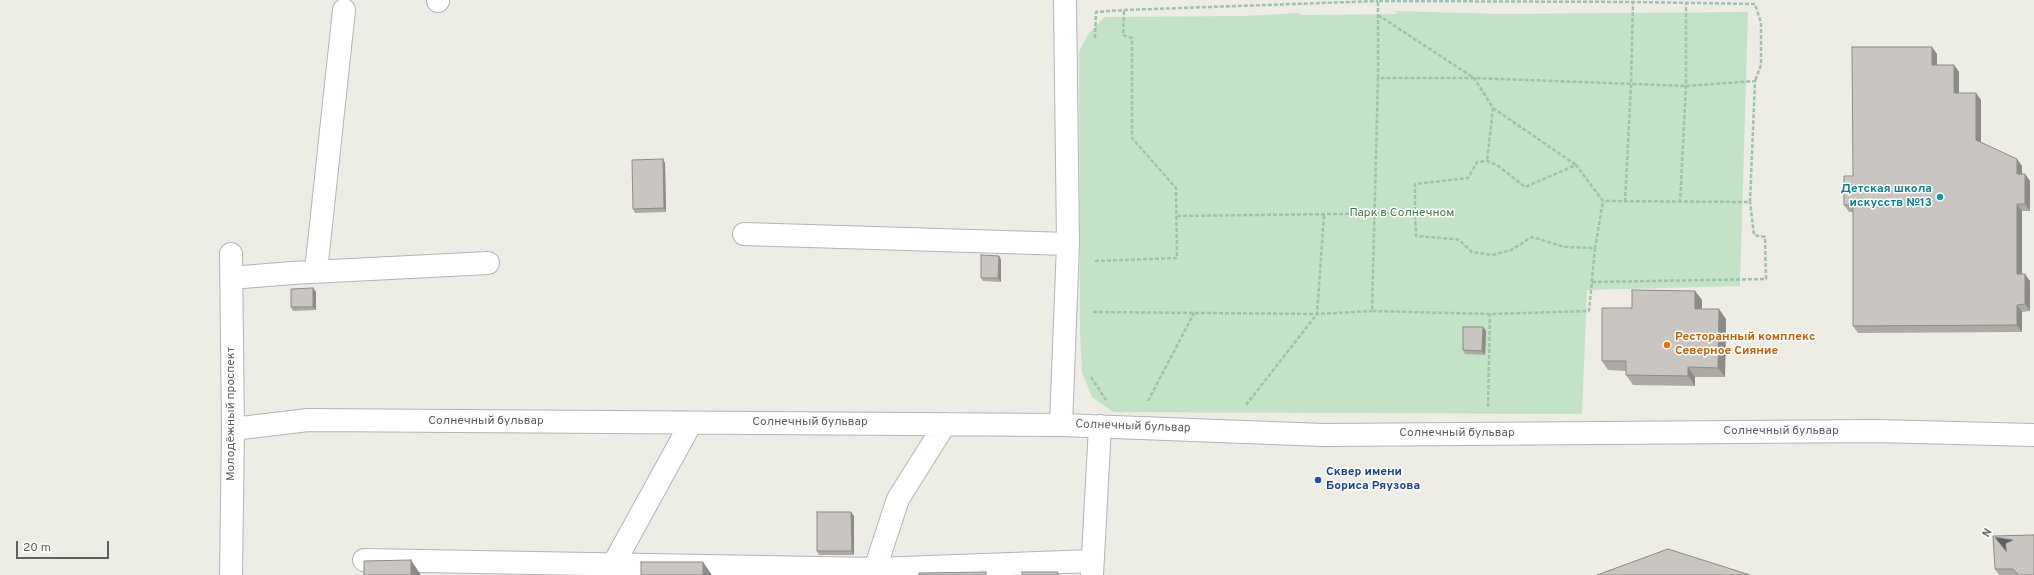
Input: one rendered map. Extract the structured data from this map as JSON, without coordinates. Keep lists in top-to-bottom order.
{
  "streets": {
    "street": ["Молодёжный проспект", "Солнечный бульвар"]
  },
  "crossings": [
    ["Молодёжный проспект", "Солнечный бульвар"]
  ],
  "parks": ["Парк в Солнечном"],
  "places": ["Детская школа искусств №13", "Ресторанный комплекс Северное Сияние", "Сквер имени Бориса Ряузова"],
  "scale_bar": "20 m",
  "north": "top left"
}
